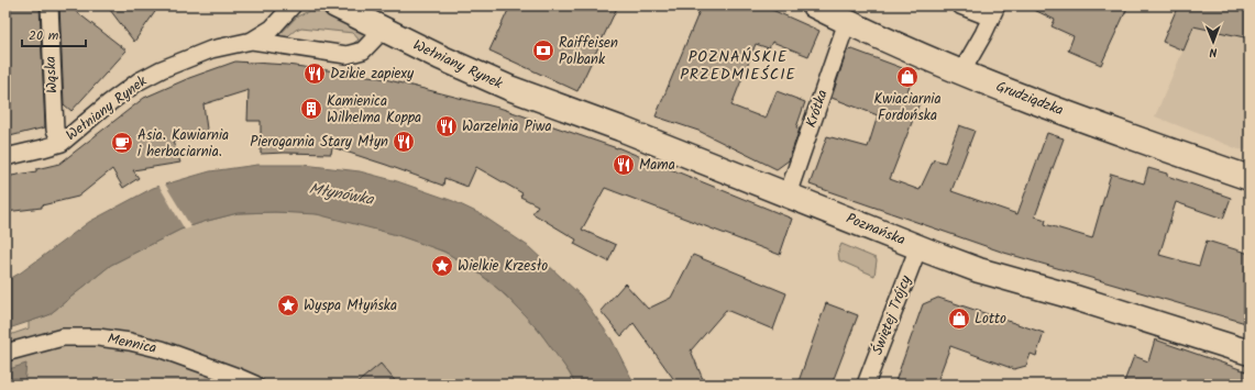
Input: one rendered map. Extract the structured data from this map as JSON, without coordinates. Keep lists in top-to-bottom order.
{
  "streets": {
    "main road": ["Wełniany Rynek", "Grudziądzka", "Poznańska"],
    "street": [
      "Wąska",
      "Krótka",
      "Świętej Trójcy",
      "Mennica"
    ]
  },
  "crossings": [
    ["Wełniany Rynek", "Wąska"],
    ["Wełniany Rynek", "Poznańska"],
    ["Grudziądzka", "Krótka"],
    ["Krótka", "Poznańska"],
    ["Poznańska", "Świętej Trójcy"]
  ],
  "districts": ["POZNAŃSKIE PRZEDMIEŚCIE"],
  "water": ["Młynówka"],
  "places": {
    "bank": ["Raiffeisen Polbank"],
    "restaurant": [
      "Dzikie zapiexy",
      "Warzelnia Piwa",
      "Pierogarnia Stary Młyn",
      "Mama"
    ],
    "shop": ["Kwiaciarnia Fordońska", "Lotto"],
    "building": ["Kamienica Wilhelma Koppa"],
    "cafe": ["Asia. Kawiarnia i herbaciarnia."],
    "place": ["Wielkie Krzesło", "Wyspa Młyńska"]
  },
  "scale_bar": "20 m",
  "north": "bottom"
}
